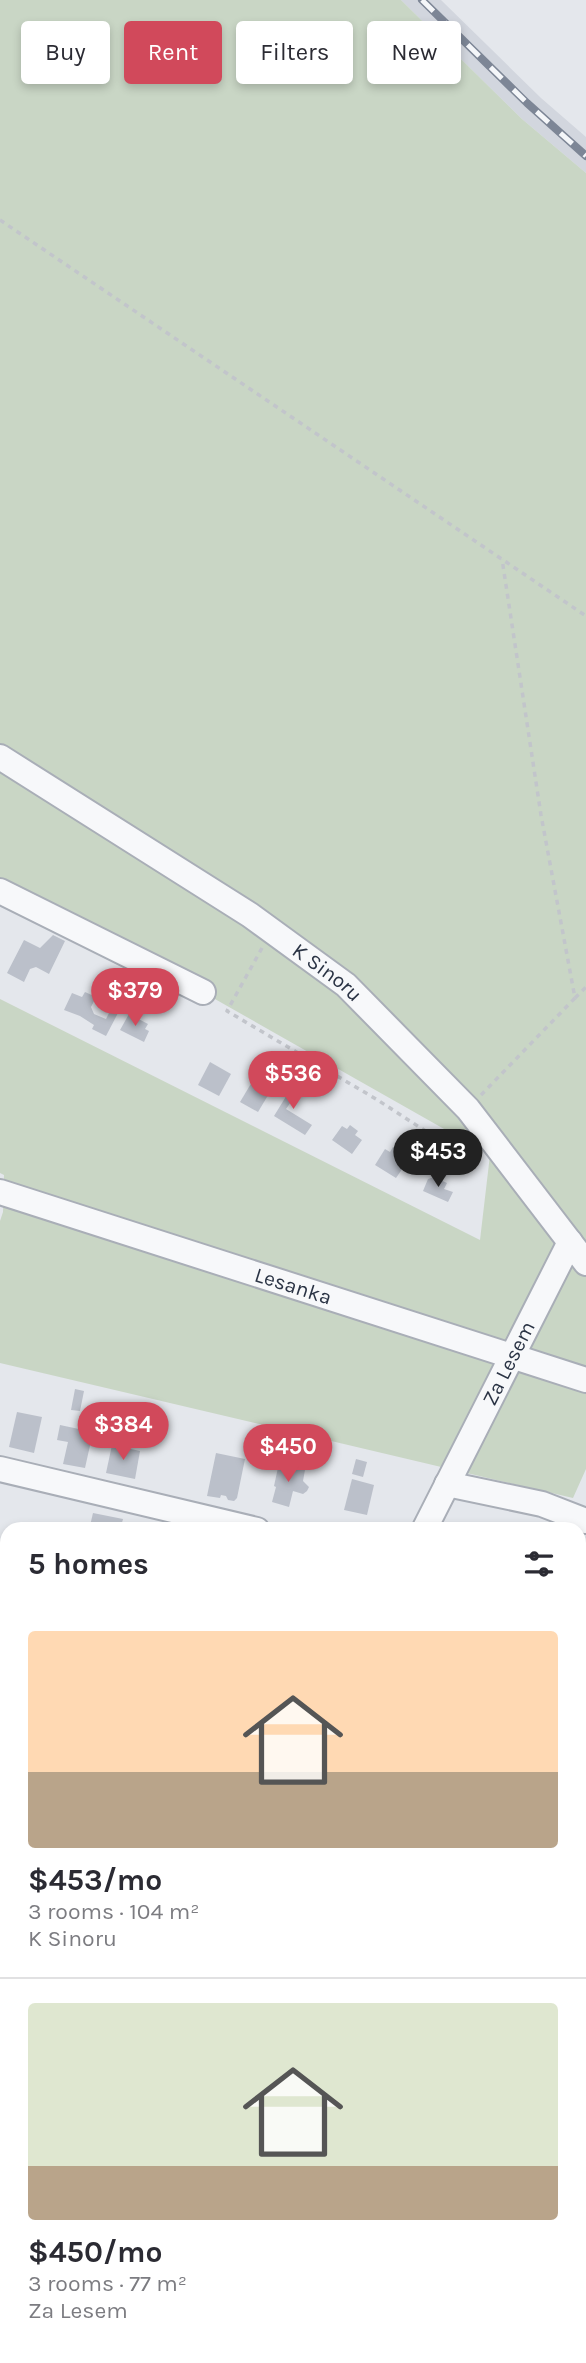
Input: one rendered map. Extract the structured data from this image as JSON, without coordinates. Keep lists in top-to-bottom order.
{
  "streets": {
    "street": ["K Sinoru", "Lesanka", "Za Lesem"]
  },
  "crossings": [
    ["K Sinoru", "Za Lesem"],
    ["Lesanka", "Za Lesem"]
  ],
  "page": {
    "chip": [
      "Buy",
      "Rent",
      "Filters",
      "New"
    ],
    "price": [
      "$379",
      "$536",
      "$453",
      "$384",
      "$450"
    ],
    "heading": "5 homes",
    "list": [
      {
        "name": "$453/mo",
        "note": "3 rooms · 104 m² · K Sinoru"
      },
      {
        "name": "$450/mo",
        "note": "3 rooms · 77 m² · Za Lesem"
      }
    ]
  }
}
